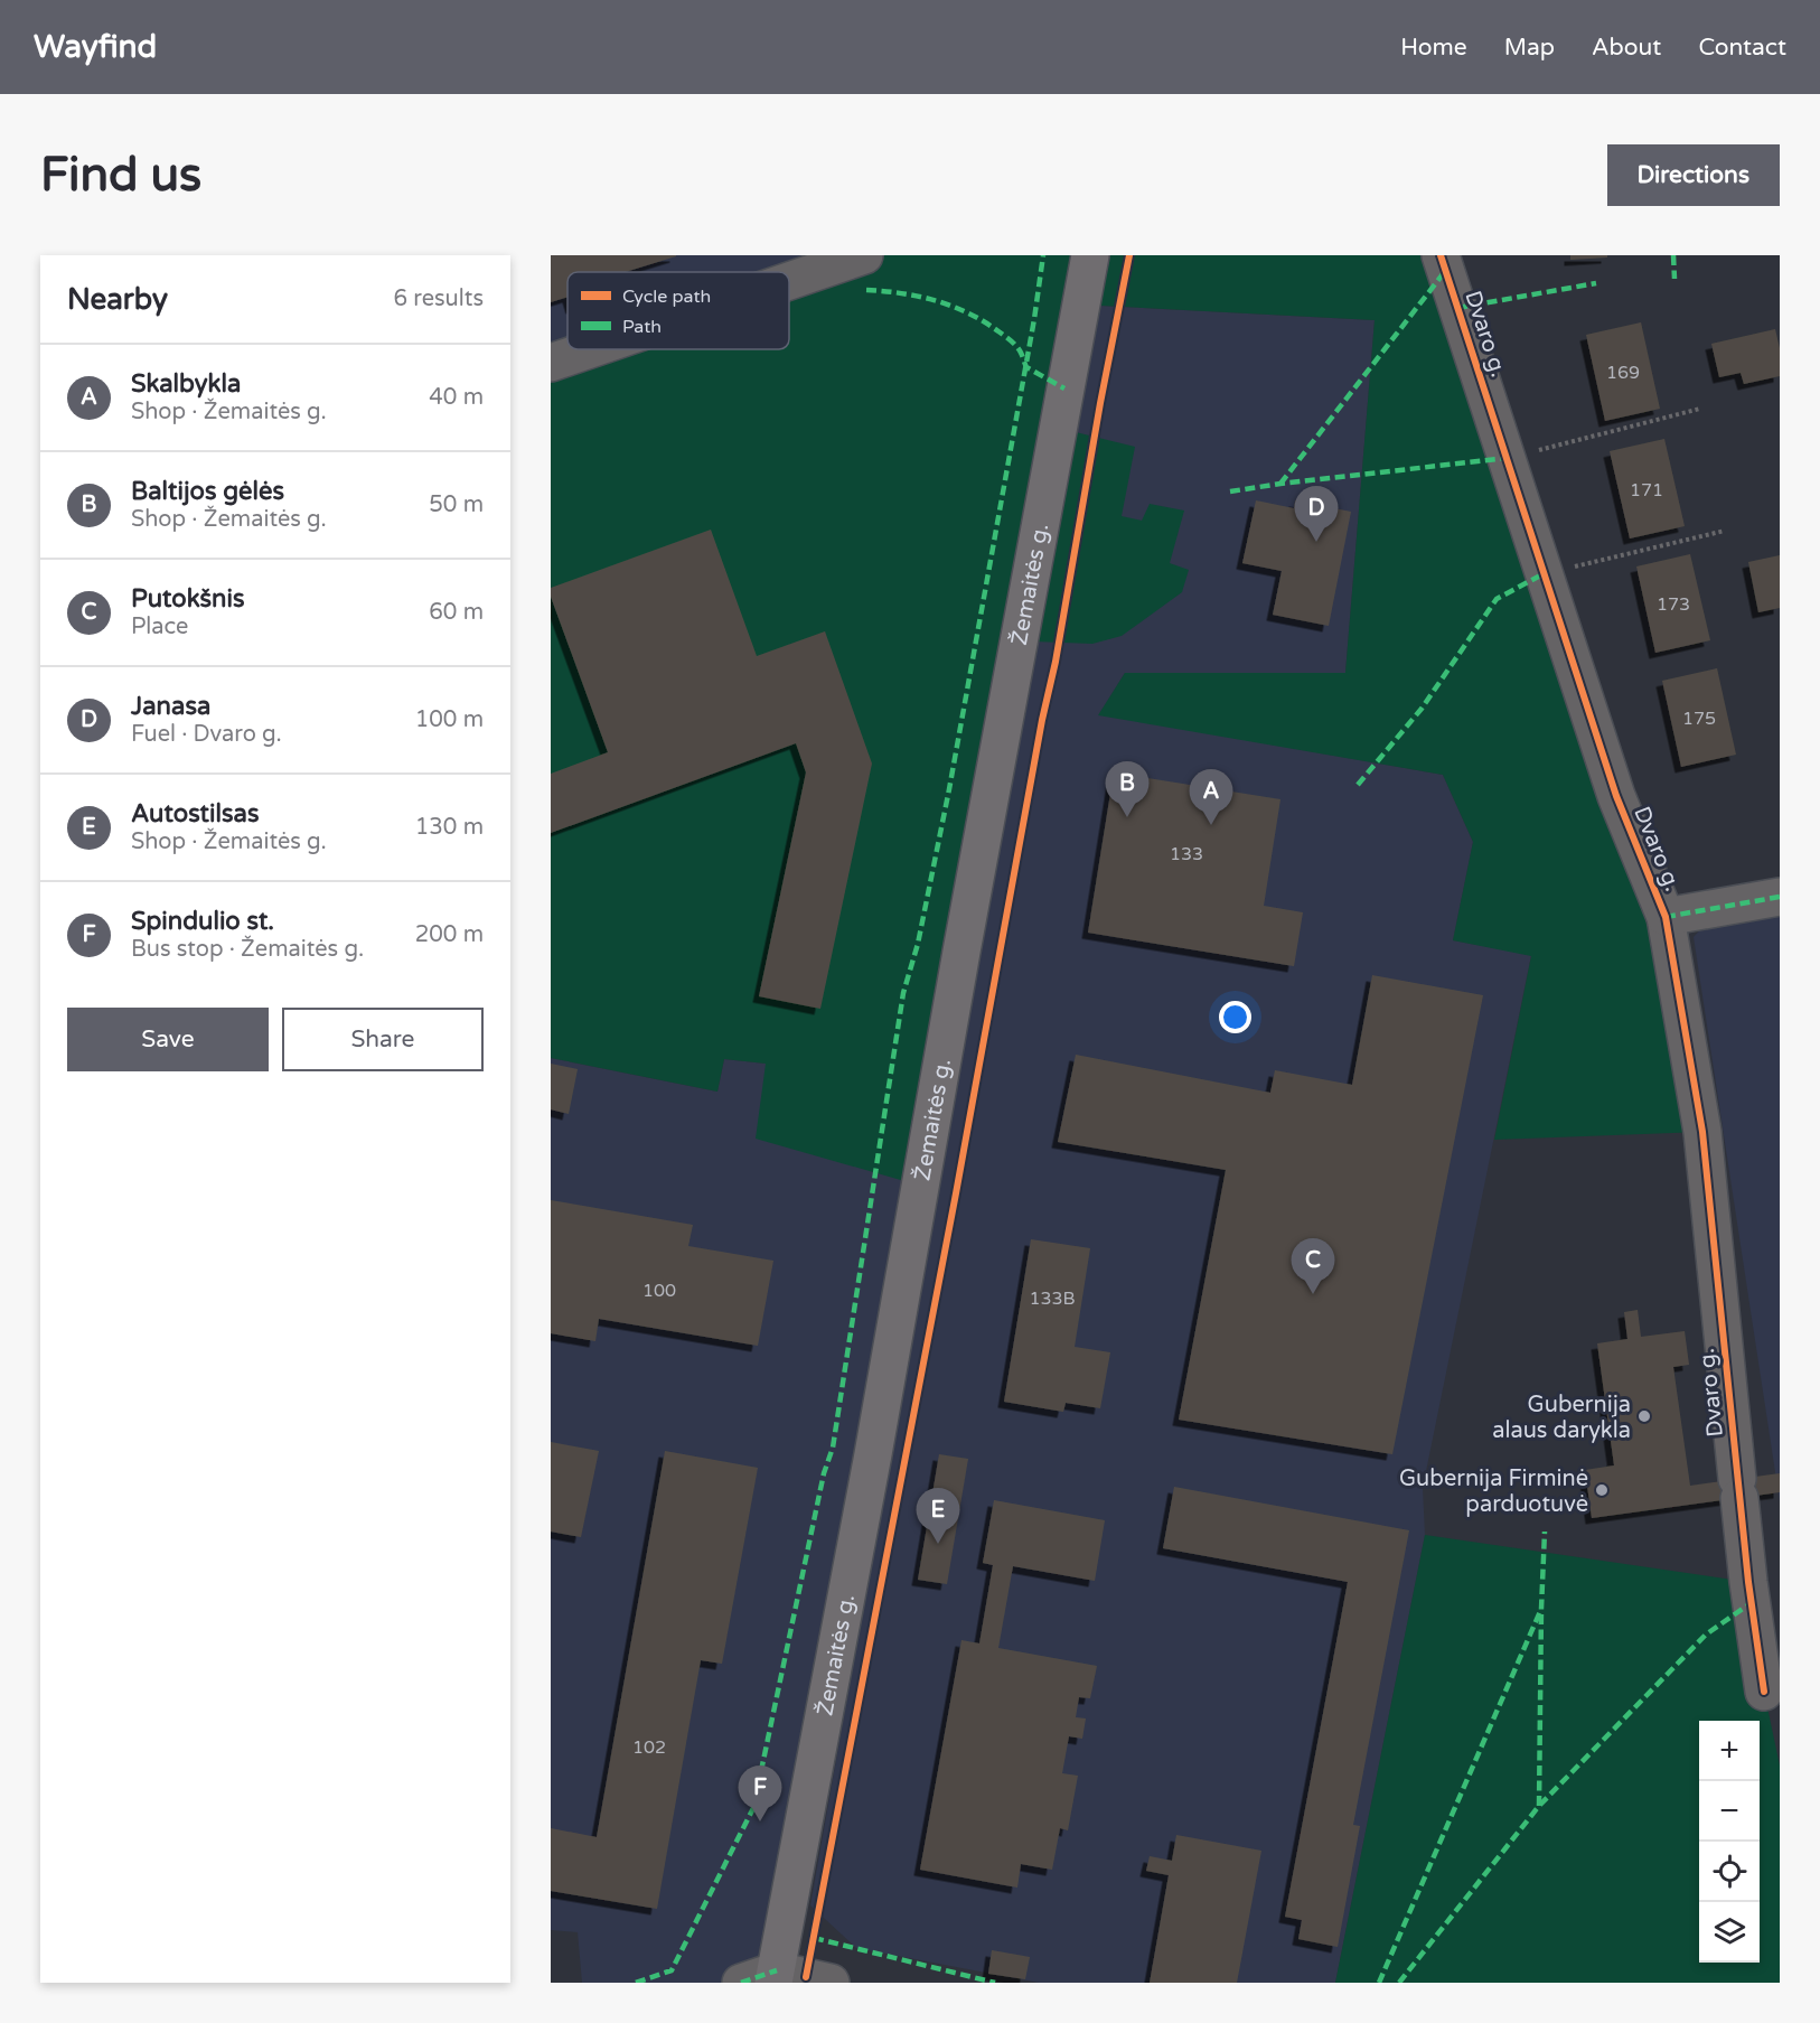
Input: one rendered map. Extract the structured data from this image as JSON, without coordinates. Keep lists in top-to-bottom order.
{
  "streets": {
    "main road": ["Žemaitės g."],
    "street": ["Dvaro g."]
  },
  "places": ["Gubernija alaus darykla", "Gubernija Firminė parduotuvė"],
  "house_numbers": [
    "169",
    "171",
    "173",
    "175",
    "133",
    "100",
    "133B",
    "102"
  ],
  "legend": ["Cycle path", "Path"],
  "page": {
    "header": "Wayfind",
    "nav": [
      "Home",
      "Map",
      "About",
      "Contact"
    ],
    "buttons": [
      "Directions",
      ["Save", "Share"]
    ],
    "title": "Find us",
    "heading": ["Nearby", "6 results"],
    "list": [
      {
        "mark": "A",
        "name": "Skalbykla",
        "note": "Shop · Žemaitės g.",
        "value": "40 m"
      },
      {
        "mark": "B",
        "name": "Baltijos gėlės",
        "note": "Shop · Žemaitės g.",
        "value": "50 m"
      },
      {
        "mark": "C",
        "name": "Putokšnis",
        "note": "Place",
        "value": "60 m"
      },
      {
        "mark": "D",
        "name": "Janasa",
        "note": "Fuel · Dvaro g.",
        "value": "100 m"
      },
      {
        "mark": "E",
        "name": "Autostilsas",
        "note": "Shop · Žemaitės g.",
        "value": "130 m"
      },
      {
        "mark": "F",
        "name": "Spindulio st.",
        "note": "Bus stop · Žemaitės g.",
        "value": "200 m"
      }
    ],
    "pins": [
      "D",
      "B",
      "A",
      "C",
      "E",
      "F"
    ],
    "map_buttons": ["+", "−"]
  }
}
